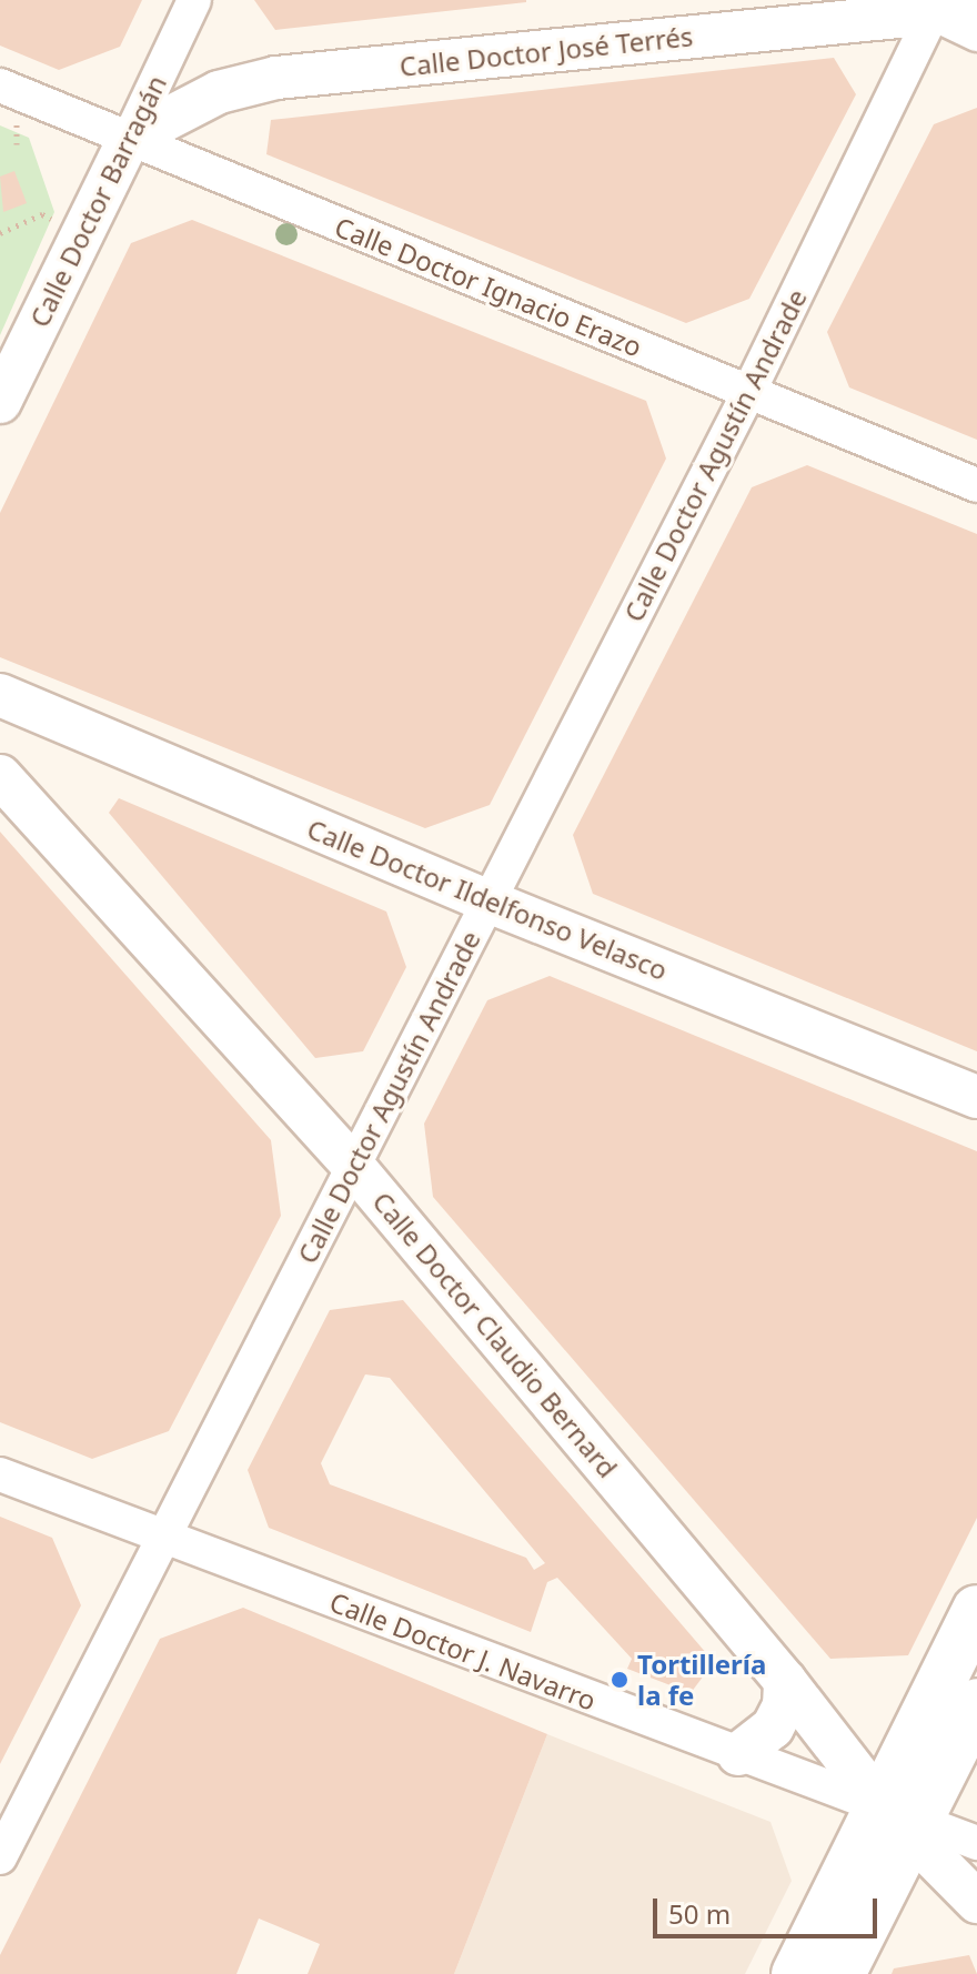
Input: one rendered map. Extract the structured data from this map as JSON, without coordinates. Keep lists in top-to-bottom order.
{
  "streets": {
    "street": [
      "Calle Doctor José Terrés",
      "Calle Doctor Barragán",
      "Calle Doctor Ignacio Erazo",
      "Calle Doctor Agustín Andrade",
      "Calle Doctor Ildelfonso Velasco",
      "Calle Doctor Claudio Bernard",
      "Calle Doctor J. Navarro"
    ]
  },
  "crossings": [
    ["Calle Doctor José Terrés", "Calle Doctor Barragán"],
    ["Calle Doctor José Terrés", "Calle Doctor Ignacio Erazo"],
    ["Calle Doctor José Terrés", "Calle Doctor Agustín Andrade"],
    ["Calle Doctor Barragán", "Calle Doctor Ignacio Erazo"],
    ["Calle Doctor Ignacio Erazo", "Calle Doctor Agustín Andrade"],
    ["Calle Doctor Agustín Andrade", "Calle Doctor Ildelfonso Velasco"],
    ["Calle Doctor Agustín Andrade", "Calle Doctor Claudio Bernard"],
    ["Calle Doctor Agustín Andrade", "Calle Doctor J. Navarro"],
    ["Calle Doctor Claudio Bernard", "Calle Doctor J. Navarro"]
  ],
  "places": ["Tortillería la fe"],
  "scale_bar": "50 m"
}
